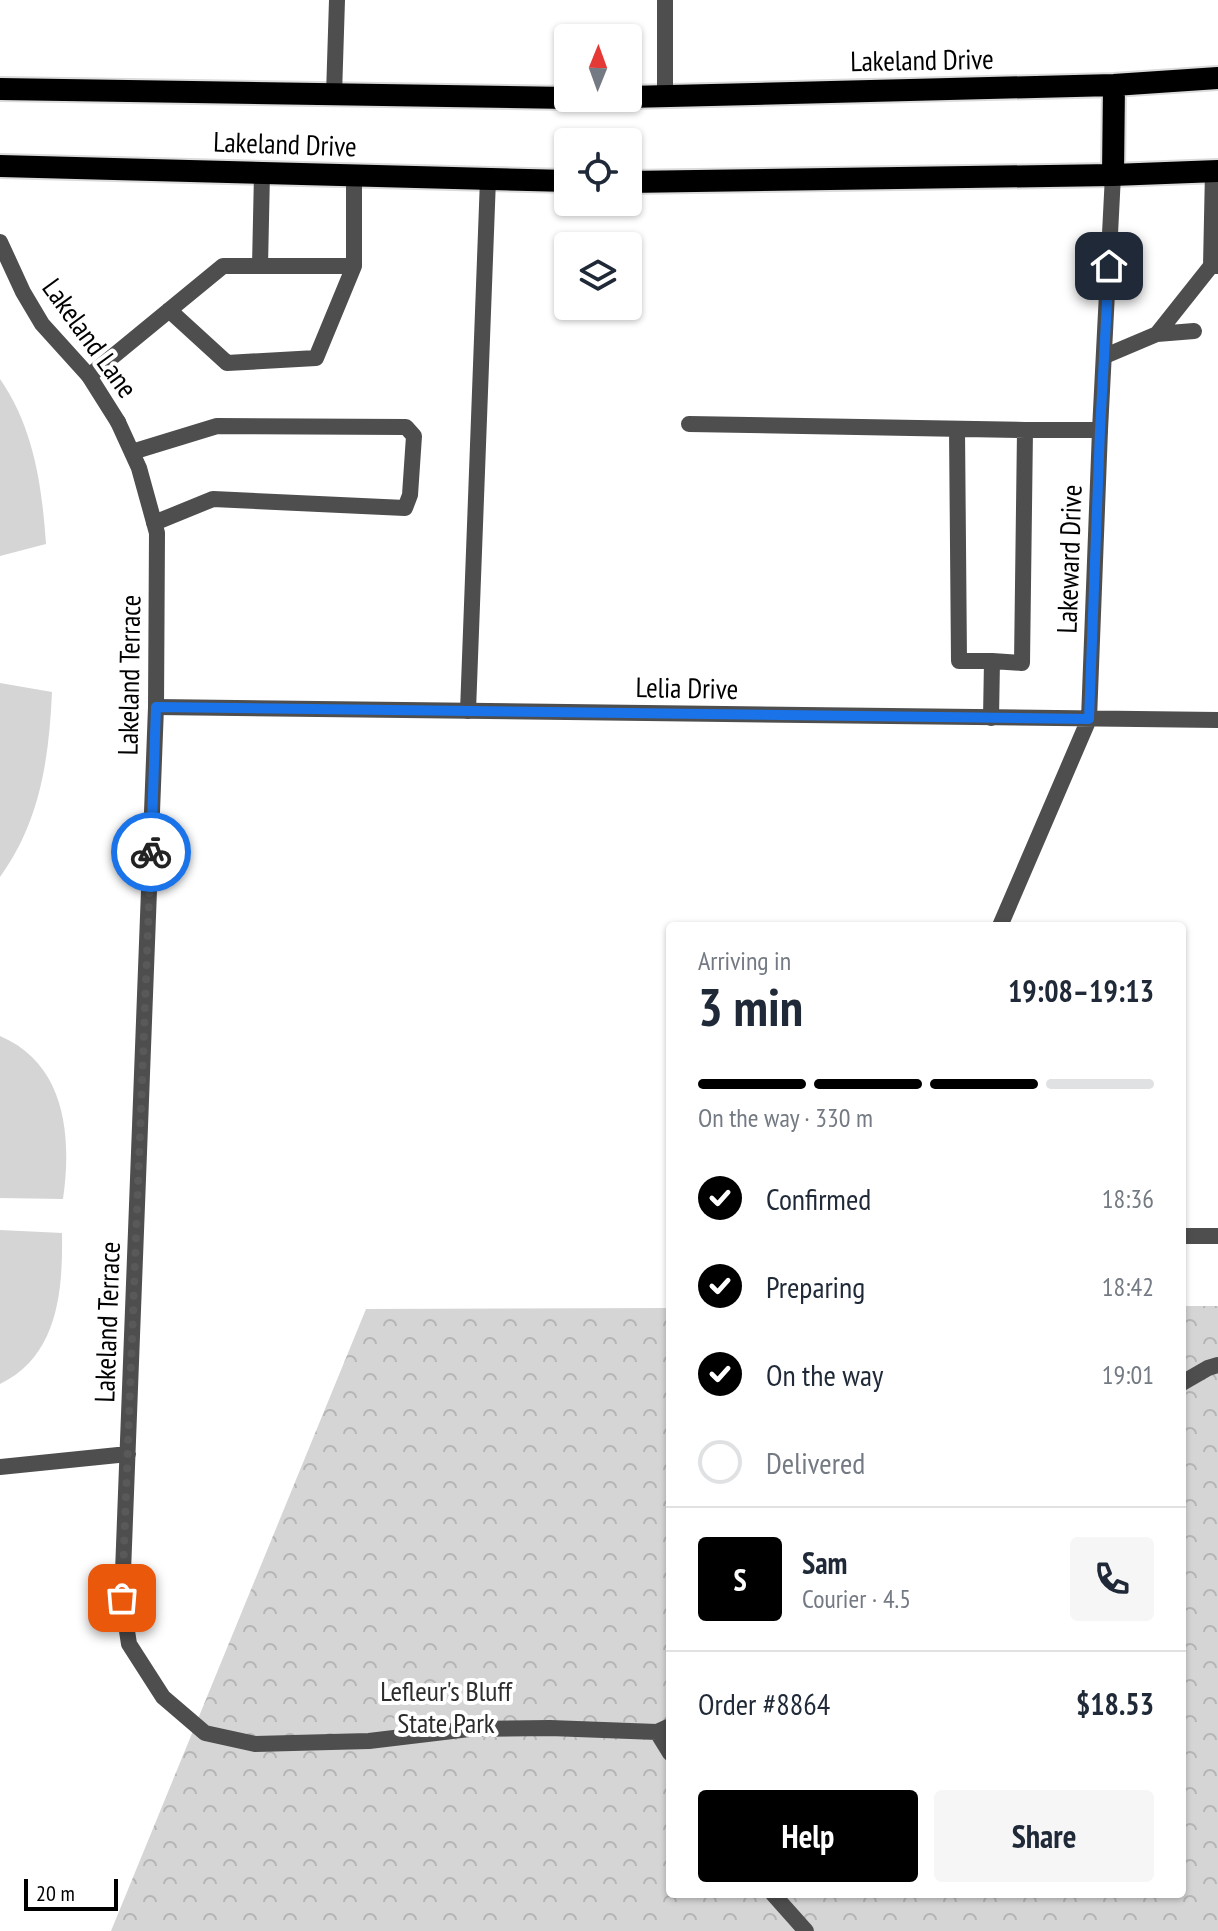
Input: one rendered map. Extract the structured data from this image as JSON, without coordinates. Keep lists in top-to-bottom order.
{
  "streets": {
    "highway": ["Lakeland Drive"],
    "street": [
      "Lakeland Lane",
      "Lakeward Drive",
      "Lakeland Terrace",
      "Lelia Drive"
    ]
  },
  "crossings": [
    ["Lakeland Lane", "Lakeland Terrace"],
    ["Lakeward Drive", "Lelia Drive"],
    ["Lakeland Terrace", "Lelia Drive"]
  ],
  "parks": ["Lefleur's Bluff State Park"],
  "scale_bar": "20 m",
  "north": "top",
  "page": {
    "heading": ["3 min", "Arriving in", "19:08–19:13"],
    "panel": [
      "Sam",
      "Courier · 4.5",
      "Order #8864",
      "$18.53"
    ],
    "bar": "On the way · 330 m",
    "list": [
      ["Confirmed", "18:36"],
      ["Preparing", "18:42"],
      ["On the way", "19:01"],
      "Delivered"
    ],
    "round": "S",
    "buttons": ["Help", "Share"],
    "scale": "20 m"
  }
}
